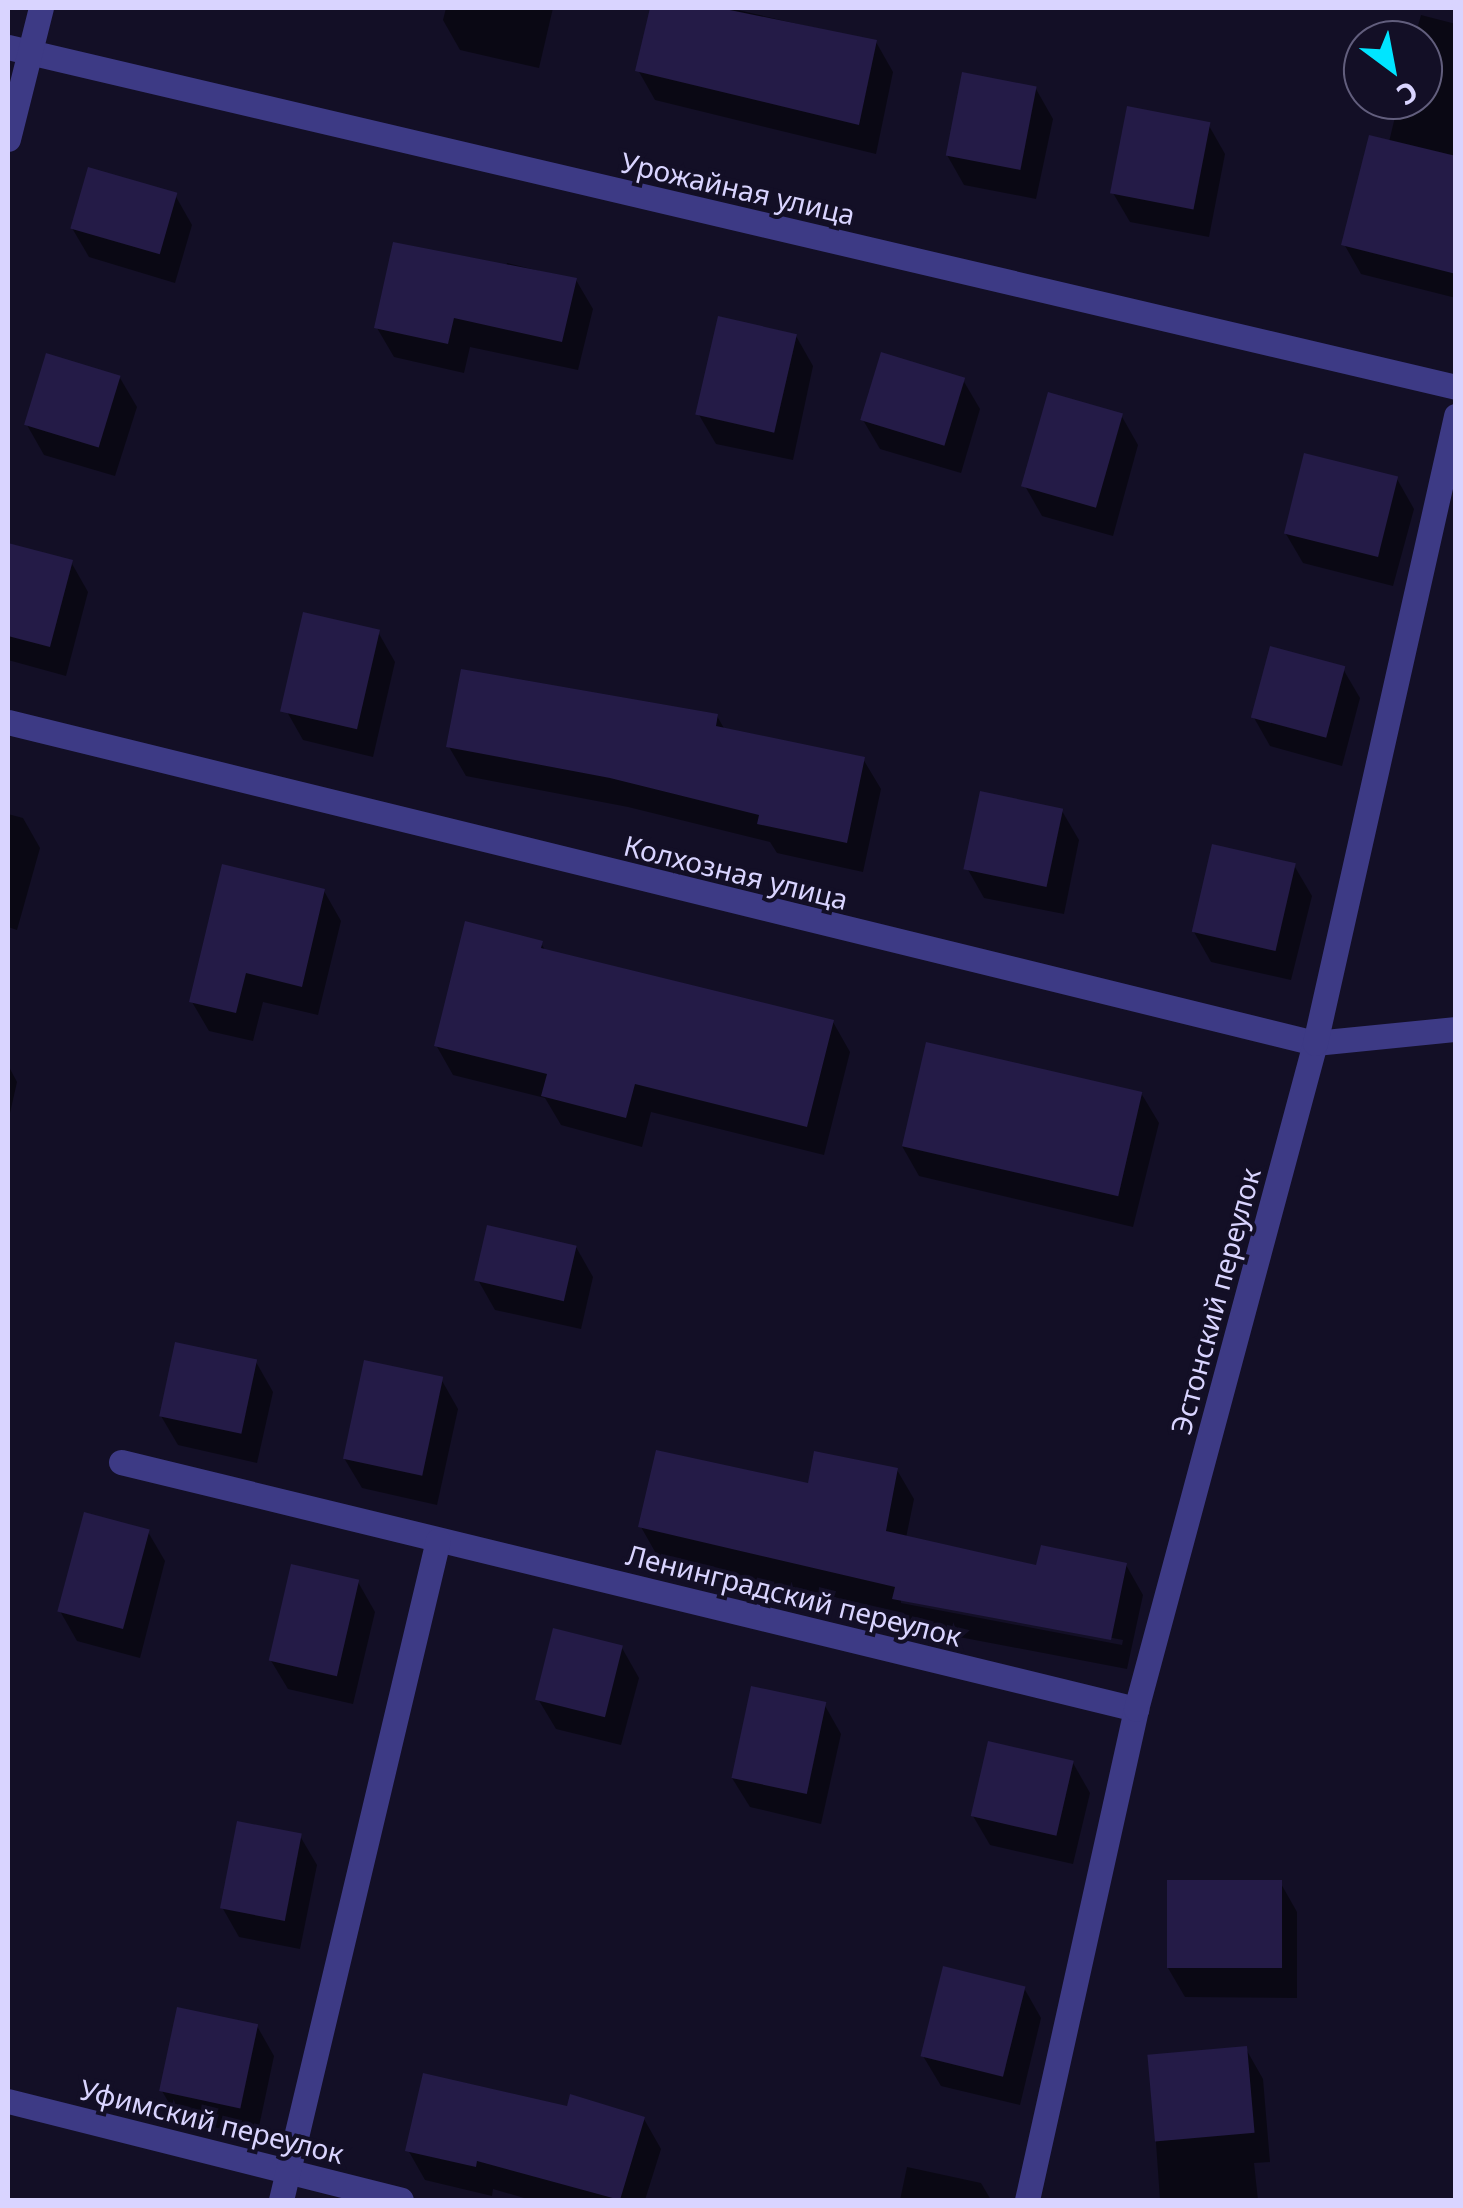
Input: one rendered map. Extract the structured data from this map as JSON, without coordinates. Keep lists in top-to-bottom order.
{
  "streets": {
    "street": [
      "Урожайная улица",
      "Колхозная улица",
      "Эстонский переулок",
      "Ленинградский переулок",
      "Уфимский переулок"
    ]
  },
  "crossings": [
    ["Колхозная улица", "Эстонский переулок"],
    ["Эстонский переулок", "Ленинградский переулок"]
  ],
  "north": "bottom right"
}
